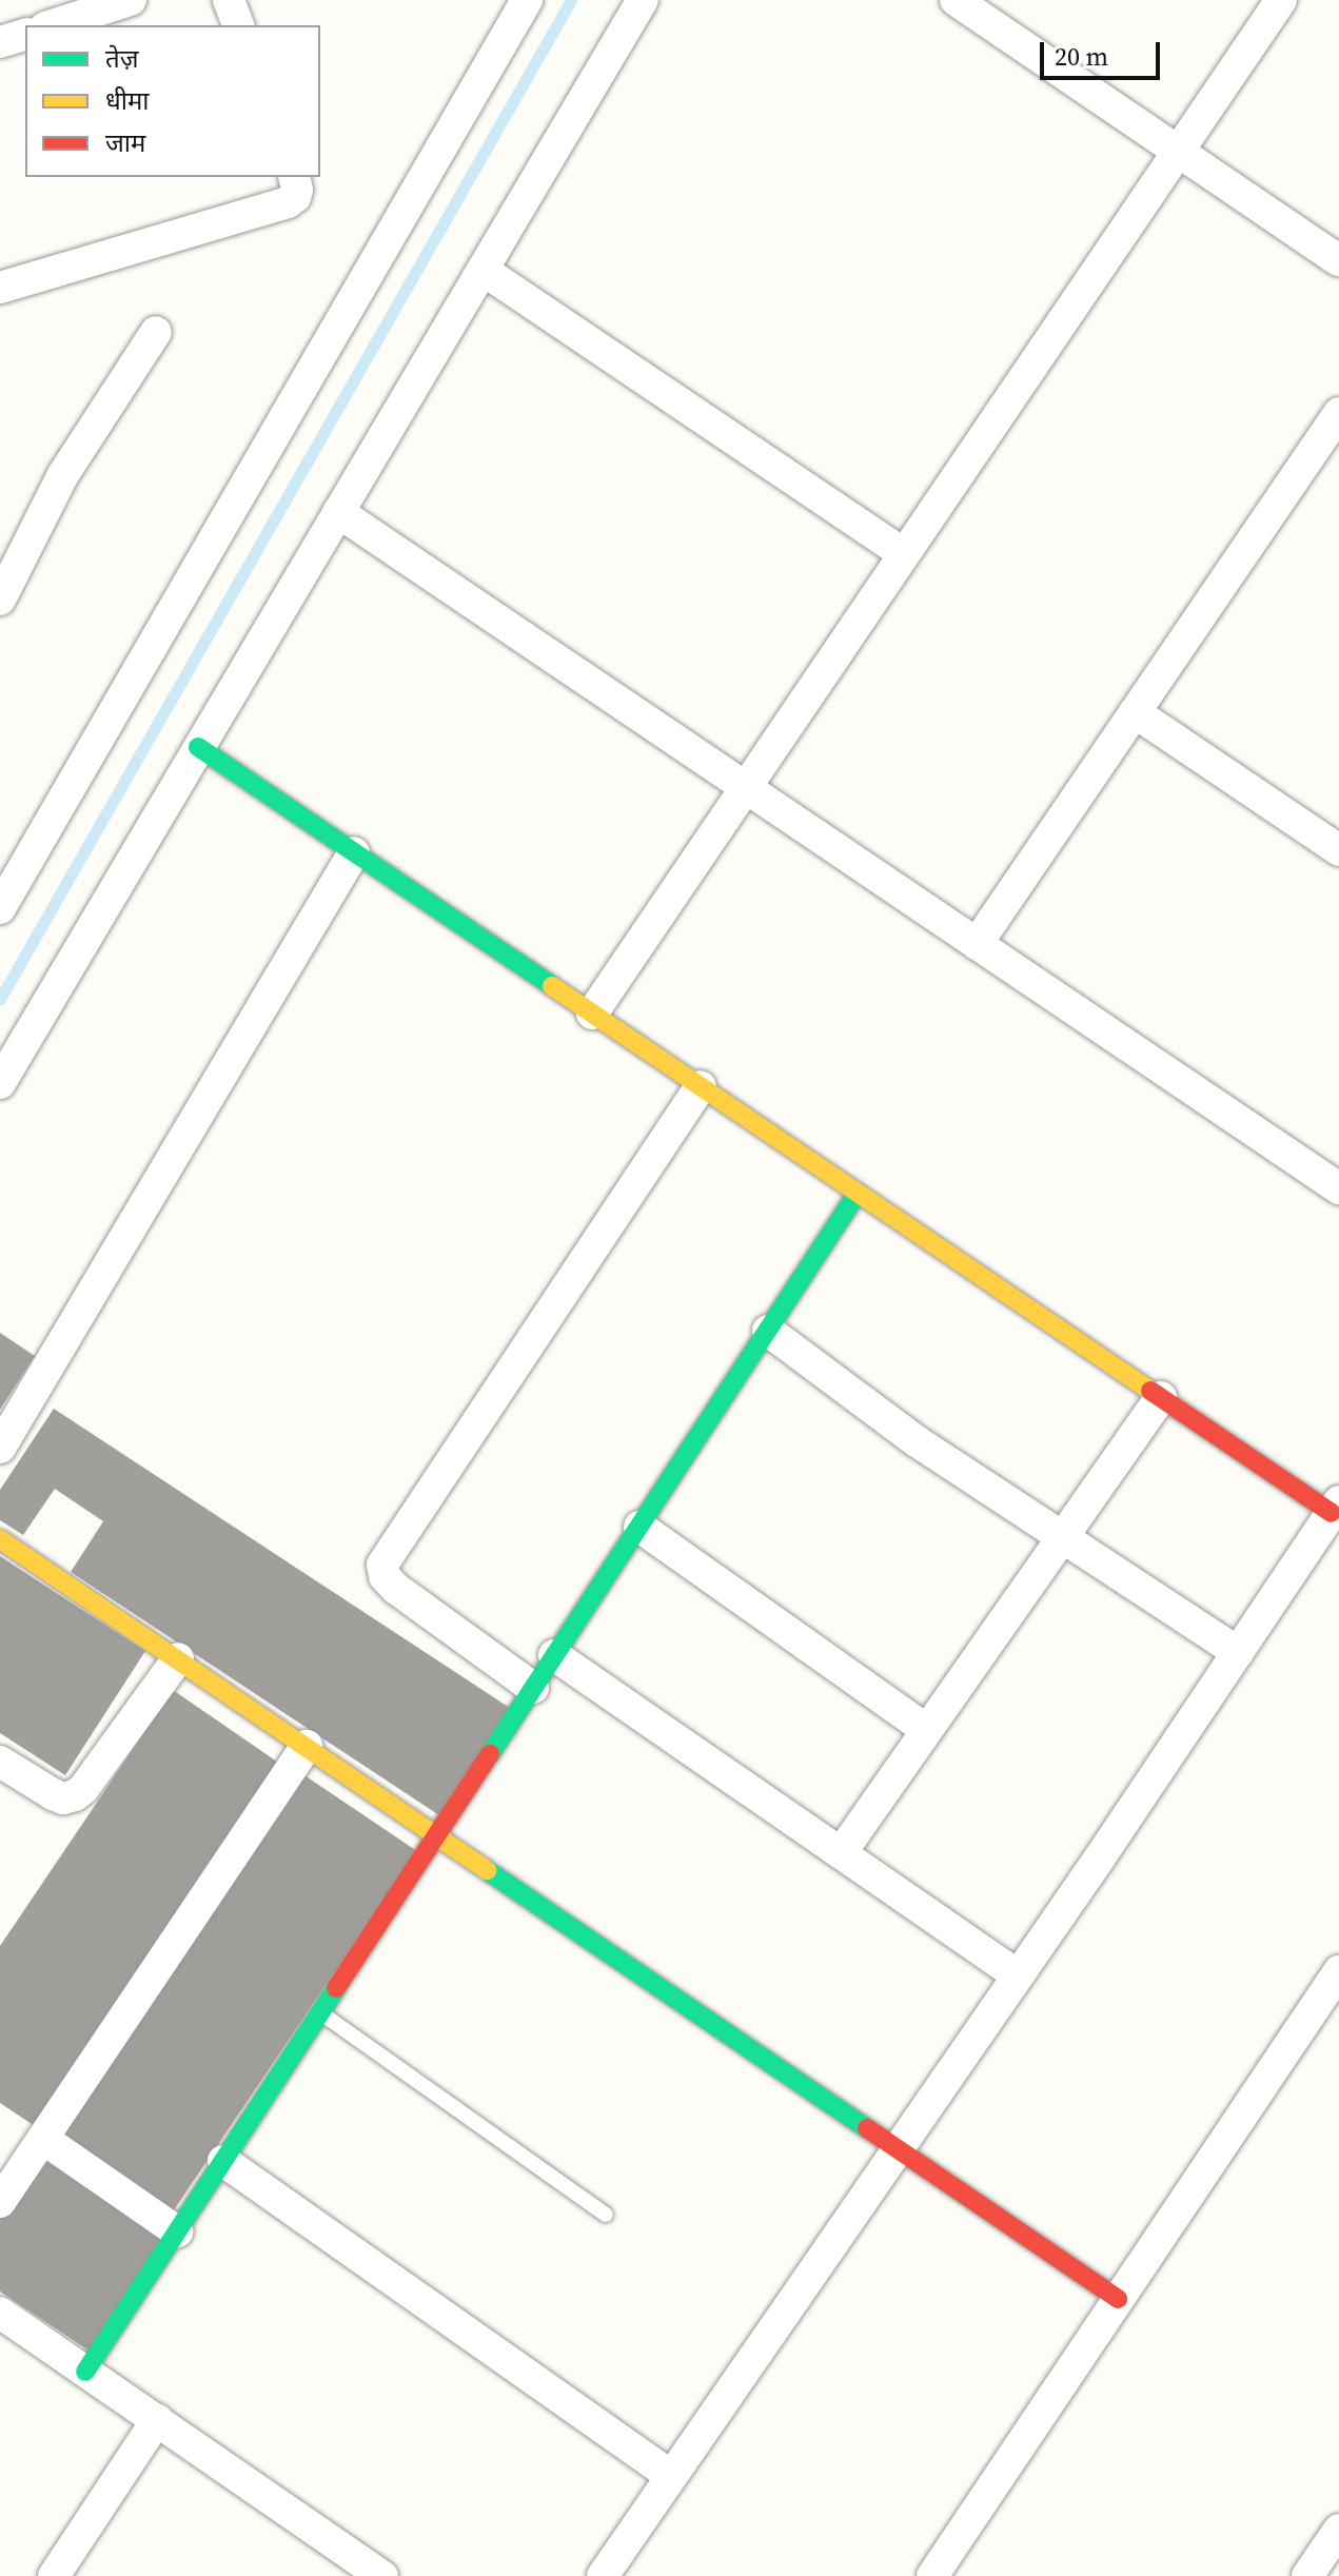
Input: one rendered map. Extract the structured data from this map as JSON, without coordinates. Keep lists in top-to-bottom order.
{
  "legend": ["तेज़", "धीमा", "जाम"],
  "scale_bar": "20 m"
}
